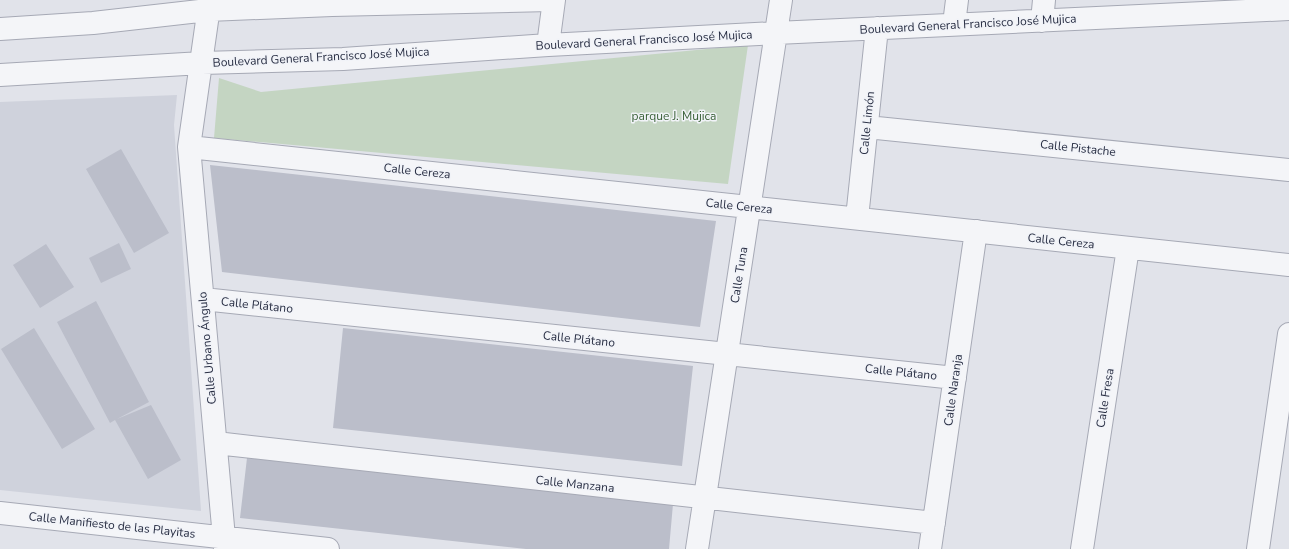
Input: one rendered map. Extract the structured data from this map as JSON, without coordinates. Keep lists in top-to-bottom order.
{
  "streets": {
    "street": [
      "Boulevard General Francisco José Mujica",
      "Calle Limón",
      "Calle Pistache",
      "Calle Cereza",
      "Calle Tuna",
      "Calle Plátano",
      "Calle Urbano Ángulo",
      "Calle Naranja",
      "Calle Fresa",
      "Calle Manzana",
      "Calle Manifiesto de las Playitas"
    ]
  },
  "crossings": [
    ["Boulevard General Francisco José Mujica", "Calle Limón"],
    ["Boulevard General Francisco José Mujica", "Calle Tuna"],
    ["Boulevard General Francisco José Mujica", "Calle Urbano Ángulo"],
    ["Calle Limón", "Calle Pistache"],
    ["Calle Limón", "Calle Cereza"],
    ["Calle Cereza", "Calle Tuna"],
    ["Calle Cereza", "Calle Urbano Ángulo"],
    ["Calle Cereza", "Calle Naranja"],
    ["Calle Cereza", "Calle Fresa"],
    ["Calle Tuna", "Calle Plátano"],
    ["Calle Tuna", "Calle Manzana"],
    ["Calle Plátano", "Calle Urbano Ángulo"],
    ["Calle Plátano", "Calle Naranja"],
    ["Calle Urbano Ángulo", "Calle Manzana"],
    ["Calle Urbano Ángulo", "Calle Manifiesto de las Playitas"],
    ["Calle Naranja", "Calle Manzana"]
  ],
  "parks": ["parque J. Mujica"]
}
